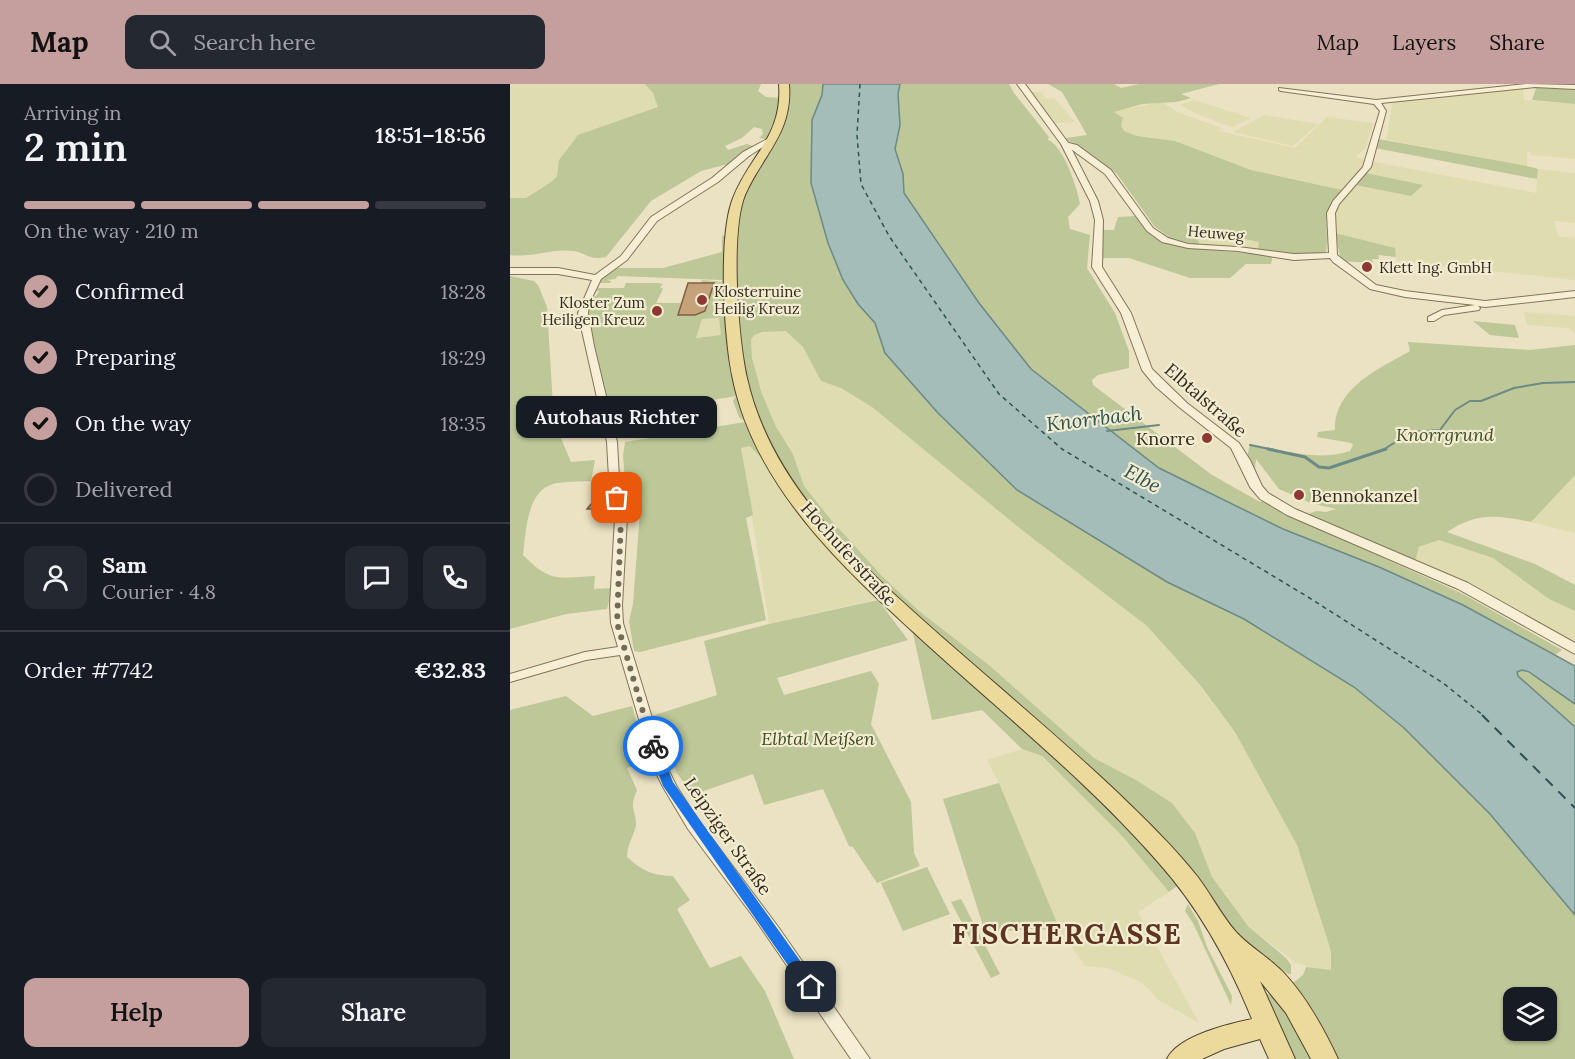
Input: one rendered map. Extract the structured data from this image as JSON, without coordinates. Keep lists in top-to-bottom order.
{
  "streets": {
    "main road": ["Hochuferstraße"],
    "street": ["Heuweg", "Elbtalstraße", "Leipziger Straße"]
  },
  "crossings": [
    ["Heuweg", "Elbtalstraße"]
  ],
  "districts": ["FISCHERGASSE"],
  "water": ["Knorrbach", "Elbe"],
  "parks": ["Knorrgrund", "Elbtal Meißen"],
  "places": [
    "Klett Ing. GmbH",
    "Klosterruine Heilig Kreuz",
    "Kloster Zum Heiligen Kreuz",
    "Knorre",
    "Bennokanzel",
    "Autohaus Richter"
  ],
  "page": {
    "header": "Map",
    "search": "Search here",
    "nav": ["Map", "Layers", "Share"],
    "heading": ["2 min", "Arriving in", "18:51–18:56"],
    "panel": [
      "Sam",
      "Courier · 4.8",
      "Order #7742",
      "€32.83"
    ],
    "bar": "On the way · 210 m",
    "list": [
      ["Confirmed", "18:28"],
      ["Preparing", "18:29"],
      ["On the way", "18:35"],
      "Delivered"
    ],
    "bubble": "Autohaus Richter",
    "buttons": ["Help", "Share"]
  }
}
